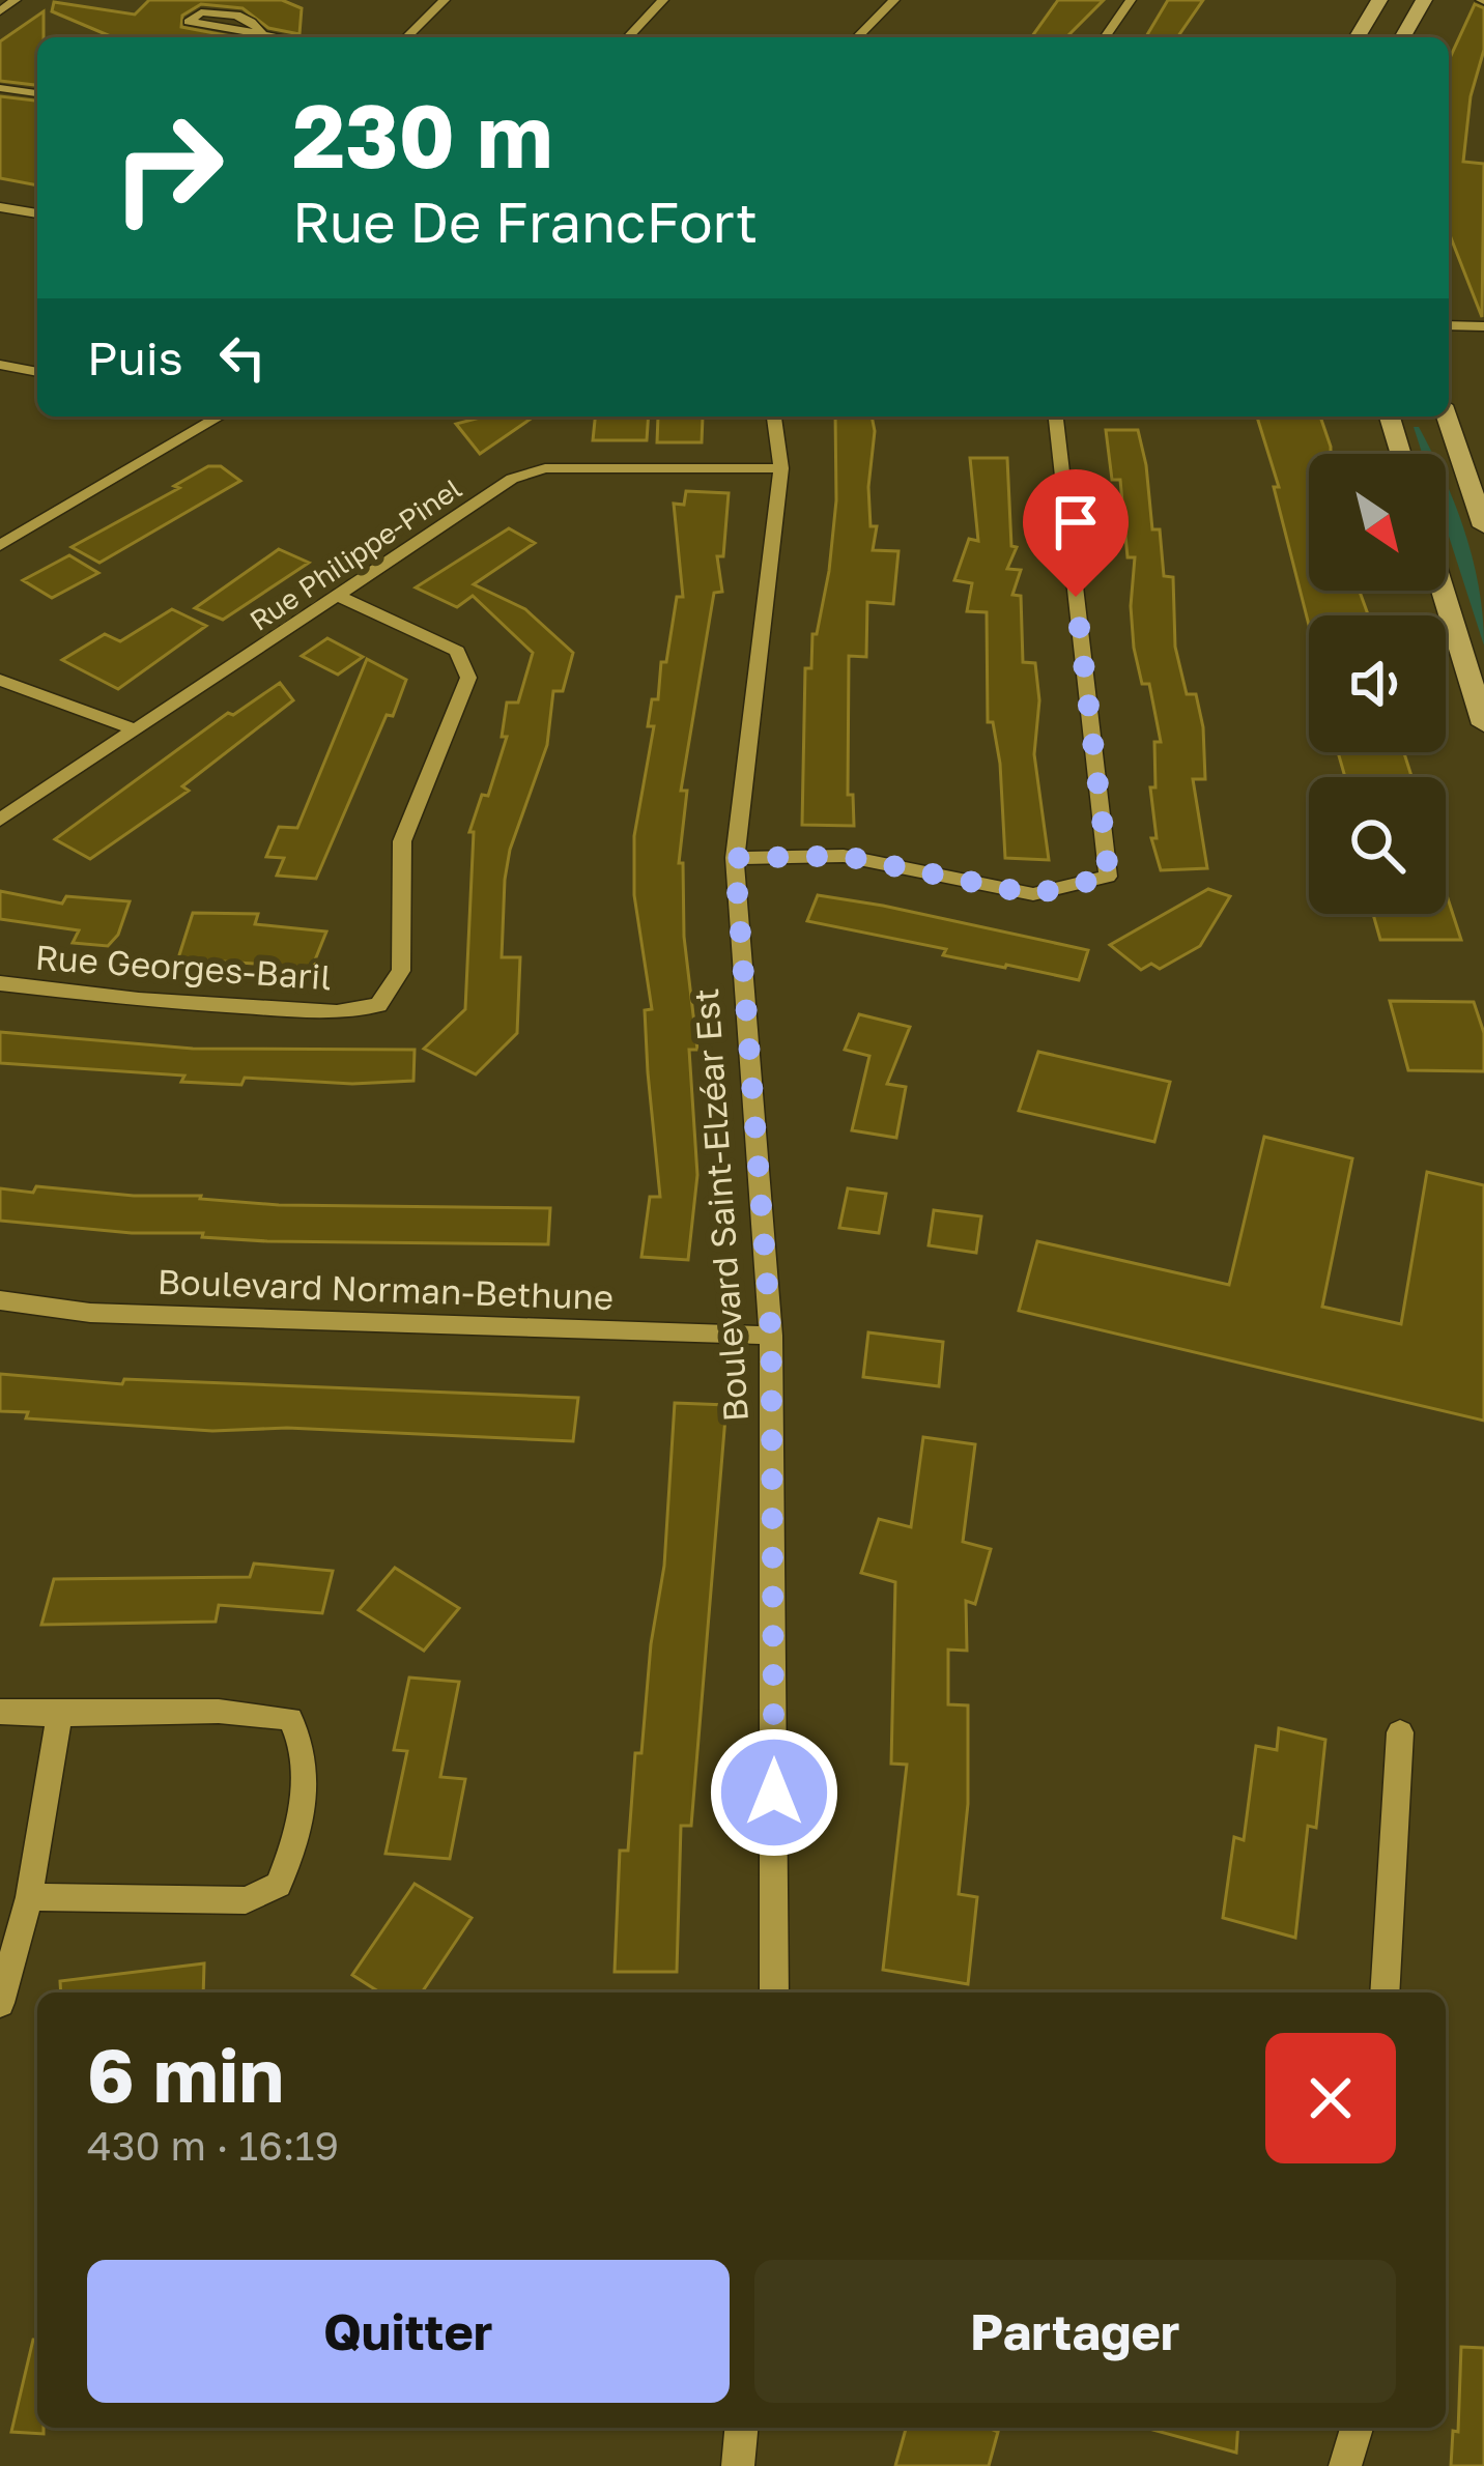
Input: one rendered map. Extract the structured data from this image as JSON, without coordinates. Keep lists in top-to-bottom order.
{
  "streets": {
    "street": [
      "Rue Philippe-Pinel",
      "Rue Georges-Baril",
      "Boulevard Saint-Elzéar Est",
      "Boulevard Norman-Bethune"
    ]
  },
  "crossings": [
    ["Rue Philippe-Pinel", "Rue Georges-Baril"],
    ["Rue Philippe-Pinel", "Boulevard Saint-Elzéar Est"],
    ["Boulevard Saint-Elzéar Est", "Boulevard Norman-Bethune"]
  ],
  "north": "bottom right",
  "page": {
    "turn": ["230 m", "Rue De FrancFort"],
    "then": "Puis",
    "heading": ["6 min", "430 m · 16:19"],
    "buttons": ["Quitter", "Partager"]
  }
}
